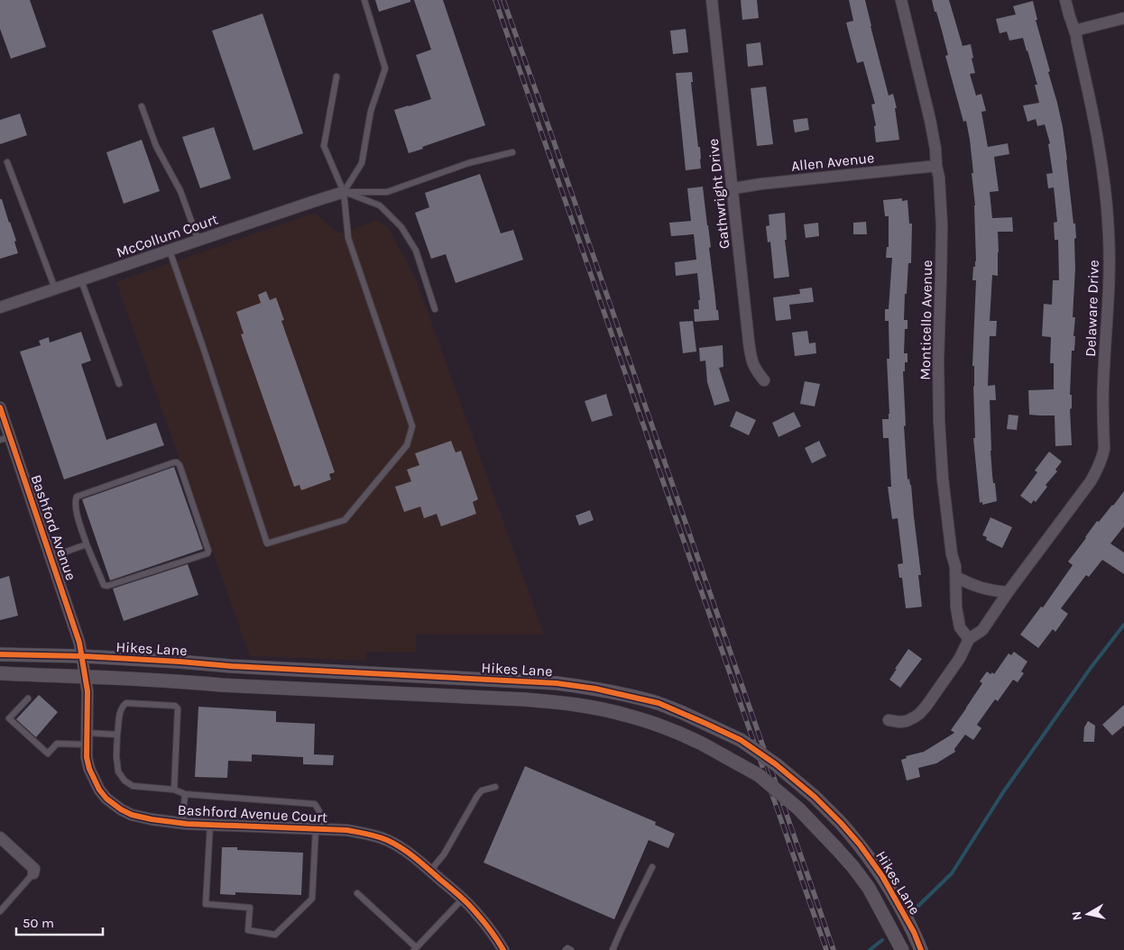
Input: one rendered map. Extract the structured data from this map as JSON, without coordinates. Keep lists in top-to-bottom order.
{
  "streets": {
    "street": [
      "Allen Avenue",
      "Gathwright Drive",
      "McCollum Court",
      "Delaware Drive",
      "Monticello Avenue",
      "Bashford Avenue",
      "Hikes Lane",
      "Bashford Avenue Court"
    ]
  },
  "crossings": [
    ["Allen Avenue", "Gathwright Drive"],
    ["Allen Avenue", "Monticello Avenue"],
    ["Delaware Drive", "Monticello Avenue"],
    ["Bashford Avenue", "Hikes Lane"],
    ["Bashford Avenue", "Bashford Avenue Court"],
    ["Hikes Lane", "Bashford Avenue Court"]
  ],
  "scale_bar": "50 m",
  "north": "left"
}
